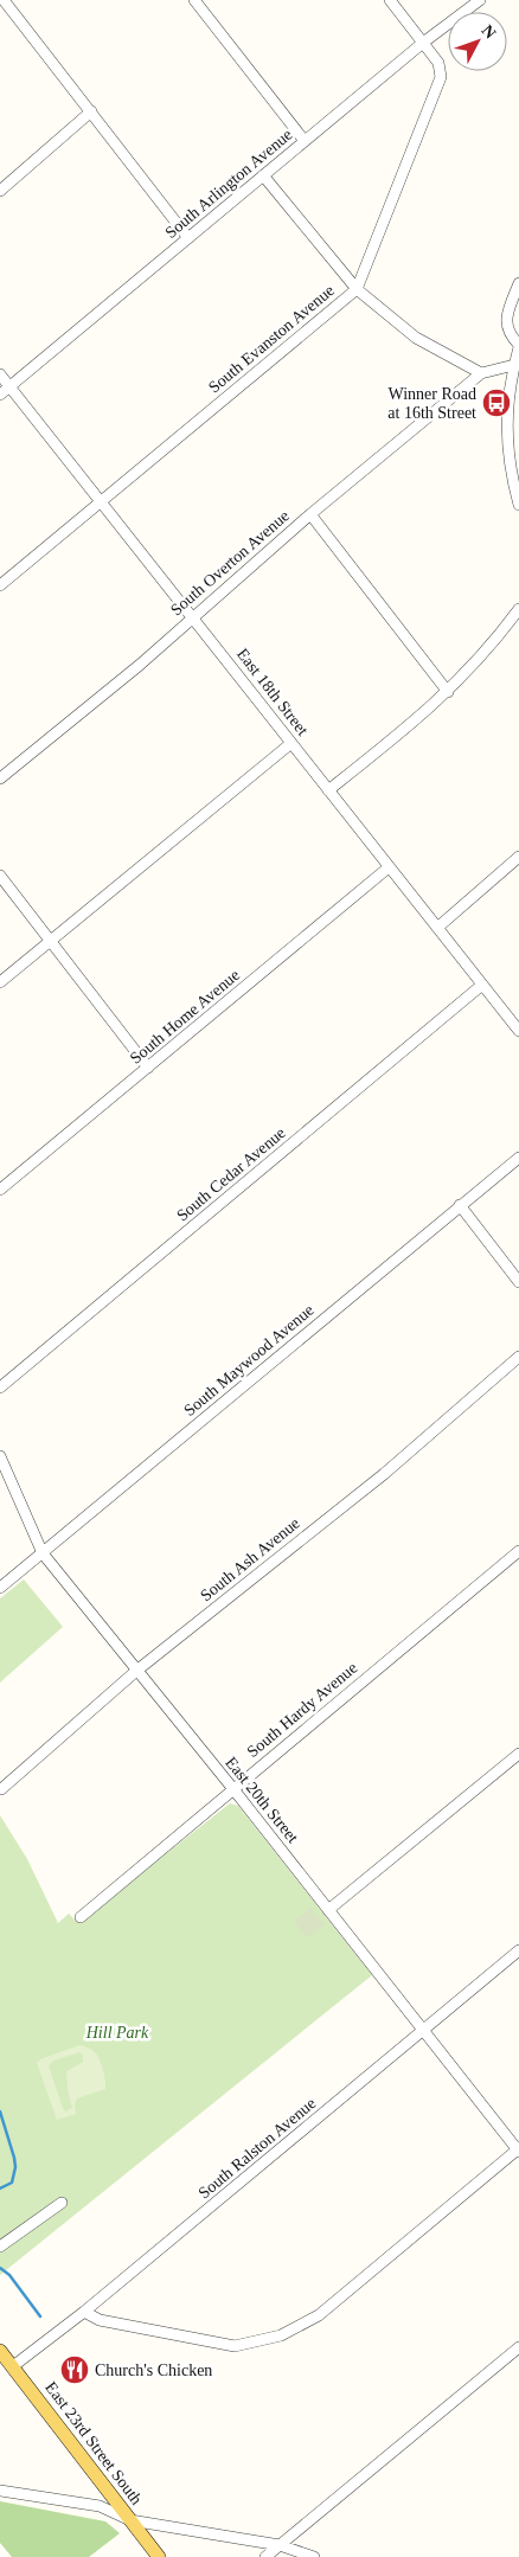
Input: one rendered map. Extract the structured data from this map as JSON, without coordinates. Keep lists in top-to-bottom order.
{
  "streets": {
    "main road": ["East 23rd Street South"],
    "street": [
      "South Arlington Avenue",
      "South Evanston Avenue",
      "South Overton Avenue",
      "East 18th Street",
      "South Home Avenue",
      "South Cedar Avenue",
      "South Maywood Avenue",
      "South Ash Avenue",
      "South Hardy Avenue",
      "East 20th Street",
      "South Ralston Avenue"
    ]
  },
  "crossings": [
    ["South Arlington Avenue", "South Evanston Avenue"],
    ["South Arlington Avenue", "East 18th Street"],
    ["South Evanston Avenue", "East 18th Street"],
    ["South Overton Avenue", "East 18th Street"],
    ["East 18th Street", "South Home Avenue"],
    ["East 18th Street", "South Cedar Avenue"],
    ["South Maywood Avenue", "East 20th Street"],
    ["South Ash Avenue", "East 20th Street"],
    ["South Hardy Avenue", "East 20th Street"],
    ["East 20th Street", "South Ralston Avenue"],
    ["South Ralston Avenue", "East 23rd Street South"]
  ],
  "parks": ["Hill Park"],
  "places": {
    "bus stop": ["Winner Road at 16th Street"],
    "restaurant": ["Church's Chicken"]
  },
  "north": "top right"
}
